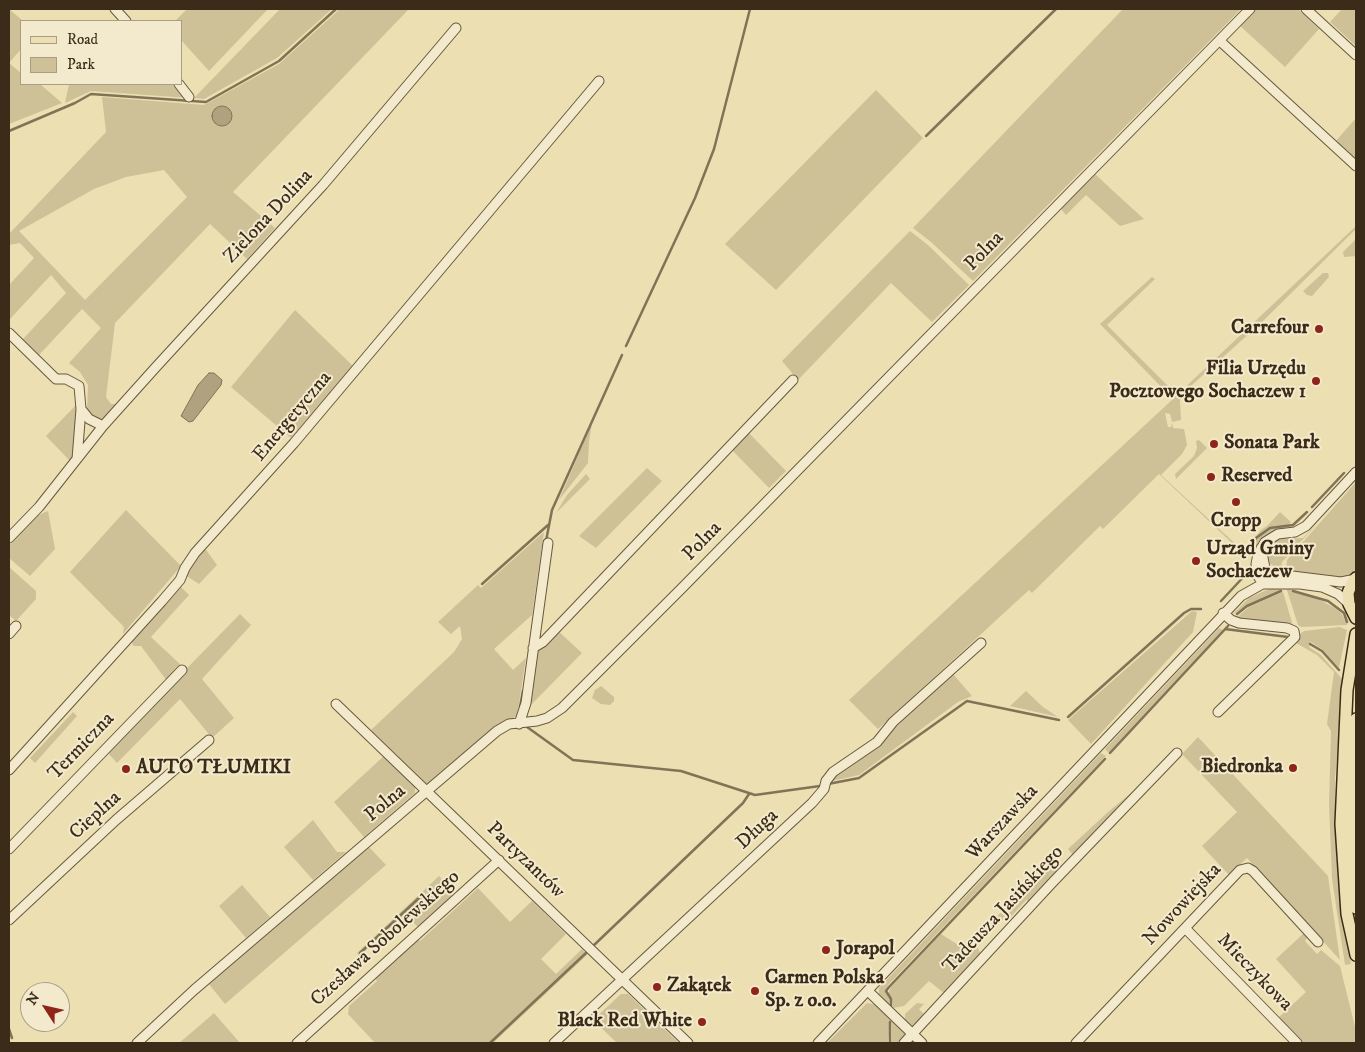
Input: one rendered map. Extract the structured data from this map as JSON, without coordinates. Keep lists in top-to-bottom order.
{
  "streets": {
    "street": [
      "Zielona Dolina",
      "Polna",
      "Energetyczna",
      "Termiczna",
      "Cieplna",
      "Warszawska",
      "Długa",
      "Partyzantów",
      "Nowowiejska",
      "Tadeusza Jasińskiego",
      "Czesława Sobolewskiego",
      "Mieczykowa"
    ]
  },
  "crossings": [
    ["Polna", "Partyzantów"],
    ["Długa", "Partyzantów"],
    ["Partyzantów", "Czesława Sobolewskiego"],
    ["Nowowiejska", "Mieczykowa"]
  ],
  "places": [
    "Carrefour",
    "Filia Urzędu Pocztowego Sochaczew 1",
    "Sonata Park",
    "Reserved",
    "Cropp",
    "Urząd Gminy Sochaczew",
    "Biedronka",
    "AUTO TŁUMIKI",
    "Jorapol",
    "Zakątek",
    "Carmen Polska Sp. z o.o.",
    "Black Red White"
  ],
  "legend": ["Road", "Park"],
  "north": "top left"
}
